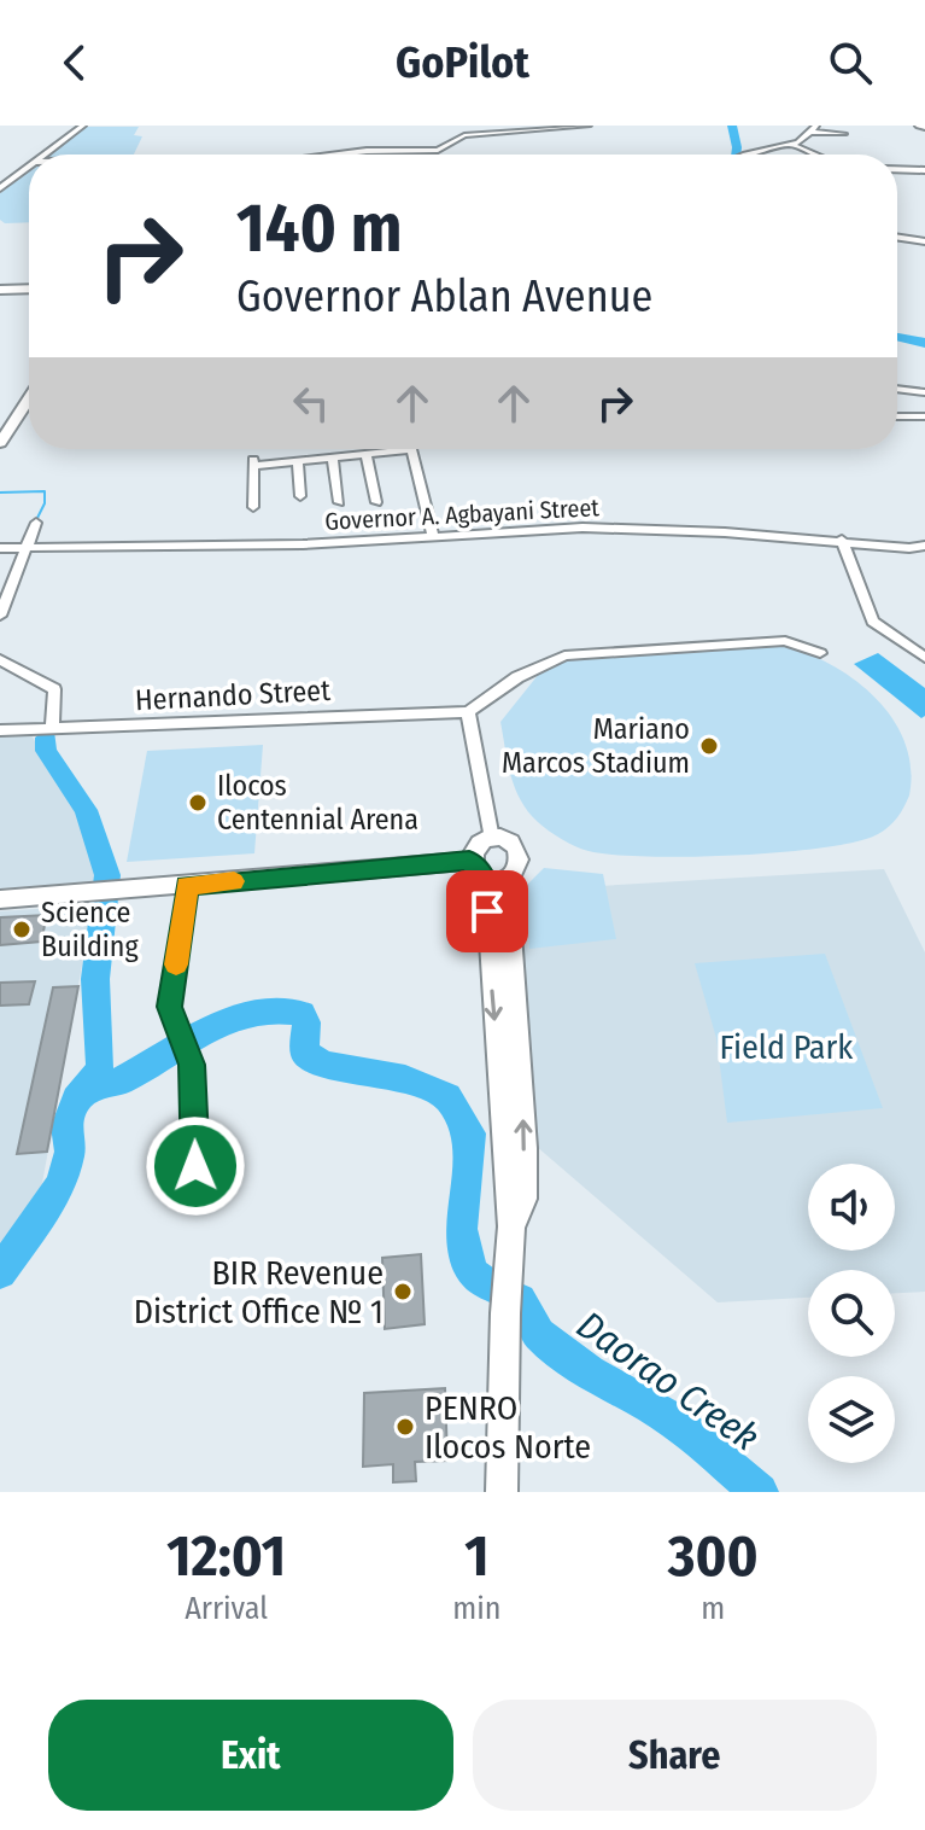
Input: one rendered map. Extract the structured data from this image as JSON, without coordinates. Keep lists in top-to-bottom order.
{
  "streets": {
    "street": ["Governor A. Agbayani Street", "Hernando Street"]
  },
  "water": ["Daorao Creek"],
  "parks": ["Field Park"],
  "places": [
    "Mariano Marcos Stadium",
    "Ilocos Centennial Arena",
    "Science Building",
    "BIR Revenue District Office № 1",
    "PENRO Ilocos Norte"
  ],
  "page": {
    "header": "GoPilot",
    "turn": ["140 m", "Governor Ablan Avenue"],
    "eta": [
      "12:01",
      "Arrival",
      "1",
      "min",
      "300",
      "m"
    ],
    "buttons": ["Exit", "Share"]
  }
}
